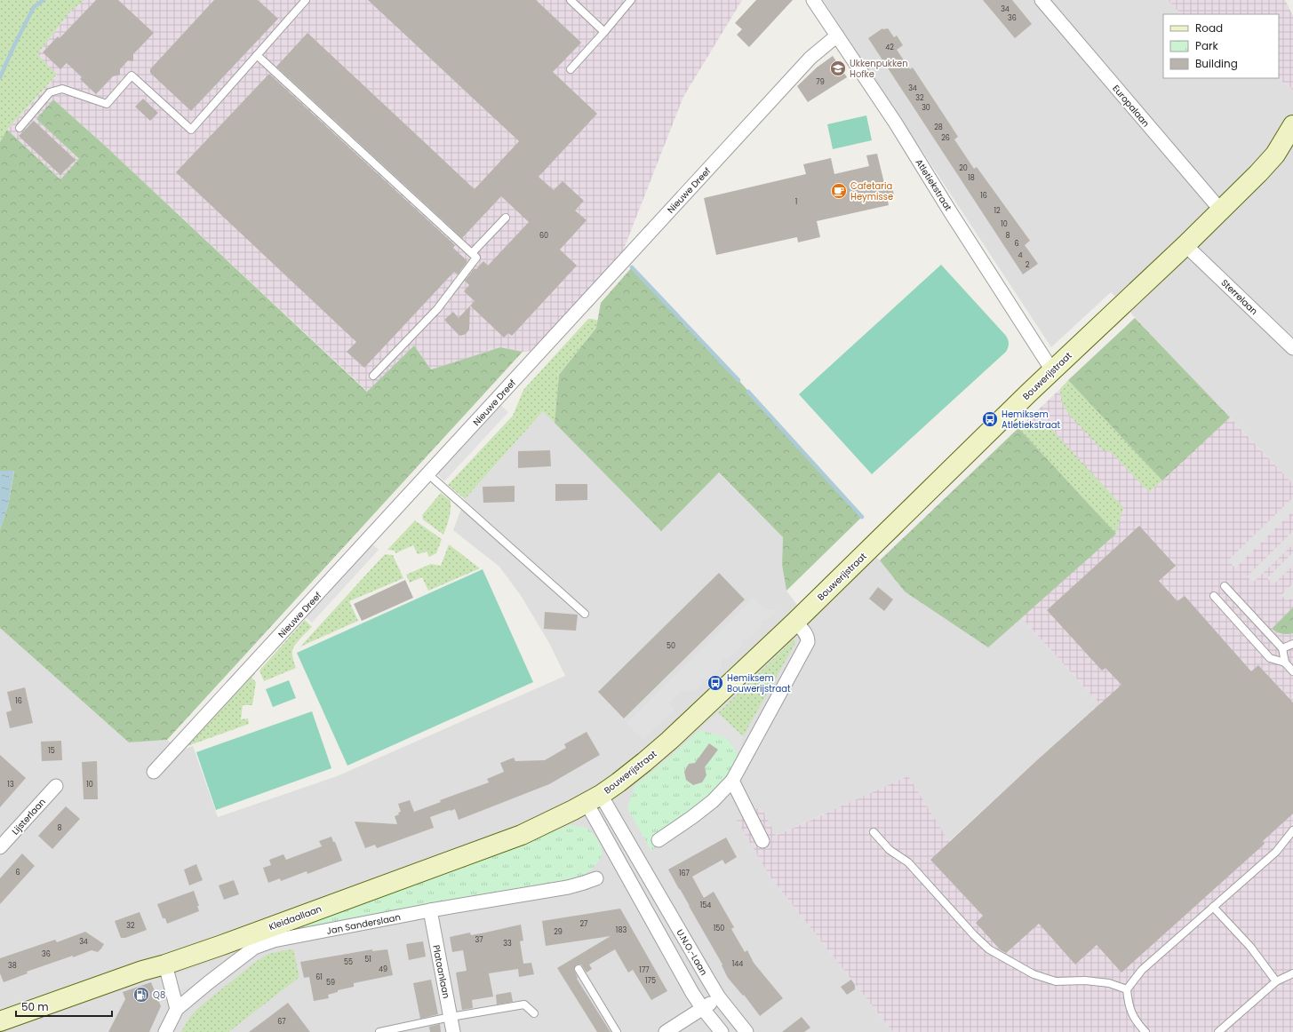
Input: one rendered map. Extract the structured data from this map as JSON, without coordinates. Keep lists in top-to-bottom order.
{
  "streets": {
    "street": [
      "Europalaan",
      "Atletiekstraat",
      "Nieuwe Dreef",
      "Sterrelaan",
      "Bouwerijstraat",
      "Lijsterlaan",
      "Kleidaallaan",
      "Jan Sanderslaan",
      "U.N.O.-Laan",
      "Plataanlaan"
    ]
  },
  "crossings": [
    ["Europalaan", "Bouwerijstraat"],
    ["Atletiekstraat", "Nieuwe Dreef"],
    ["Atletiekstraat", "Bouwerijstraat"],
    ["Sterrelaan", "Bouwerijstraat"],
    ["Bouwerijstraat", "Kleidaallaan"],
    ["Bouwerijstraat", "U.N.O.-Laan"],
    ["Kleidaallaan", "U.N.O.-Laan"],
    ["Jan Sanderslaan", "Plataanlaan"]
  ],
  "places": {
    "school or university": ["Ukkenpukken Hofke"],
    "cafe": ["Cafetaria Heymisse"],
    "bus stop": ["Hemiksem Atletiekstraat", "Hemiksem Bouwerijstraat"],
    "fuel station": ["Q8"]
  },
  "house_numbers": [
    "34",
    "36",
    "42",
    "79",
    "34",
    "32",
    "30",
    "28",
    "26",
    "20",
    "18",
    "16",
    "1",
    "12",
    "10",
    "60",
    "8",
    "6",
    "4",
    "2",
    "50",
    "16",
    "15",
    "13",
    "10",
    "8",
    "6",
    "167",
    "154",
    "27",
    "32",
    "150",
    "183",
    "29",
    "37",
    "34",
    "33",
    "36",
    "51",
    "55",
    "144",
    "38",
    "49",
    "177",
    "61",
    "175",
    "59",
    "67"
  ],
  "legend": ["Road", "Park", "Building"],
  "scale_bar": "50 m"
}
